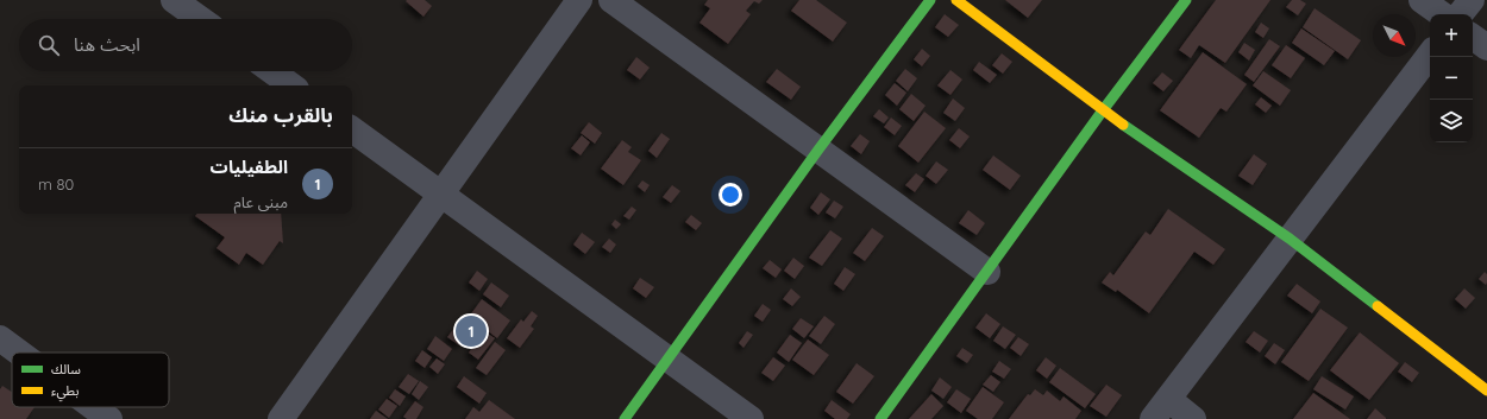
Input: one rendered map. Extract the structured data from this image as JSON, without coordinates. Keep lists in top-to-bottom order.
{
  "legend": ["سالك", "بطيء"],
  "north": "bottom right",
  "page": {
    "map_buttons": ["+", "−"],
    "search": "ابحث هنا",
    "heading": "بالقرب منك",
    "list": [
      {
        "mark": "1",
        "name": "الطفيليات",
        "note": "مبنى عام",
        "value": "80 m"
      }
    ],
    "pins": "1"
  }
}
